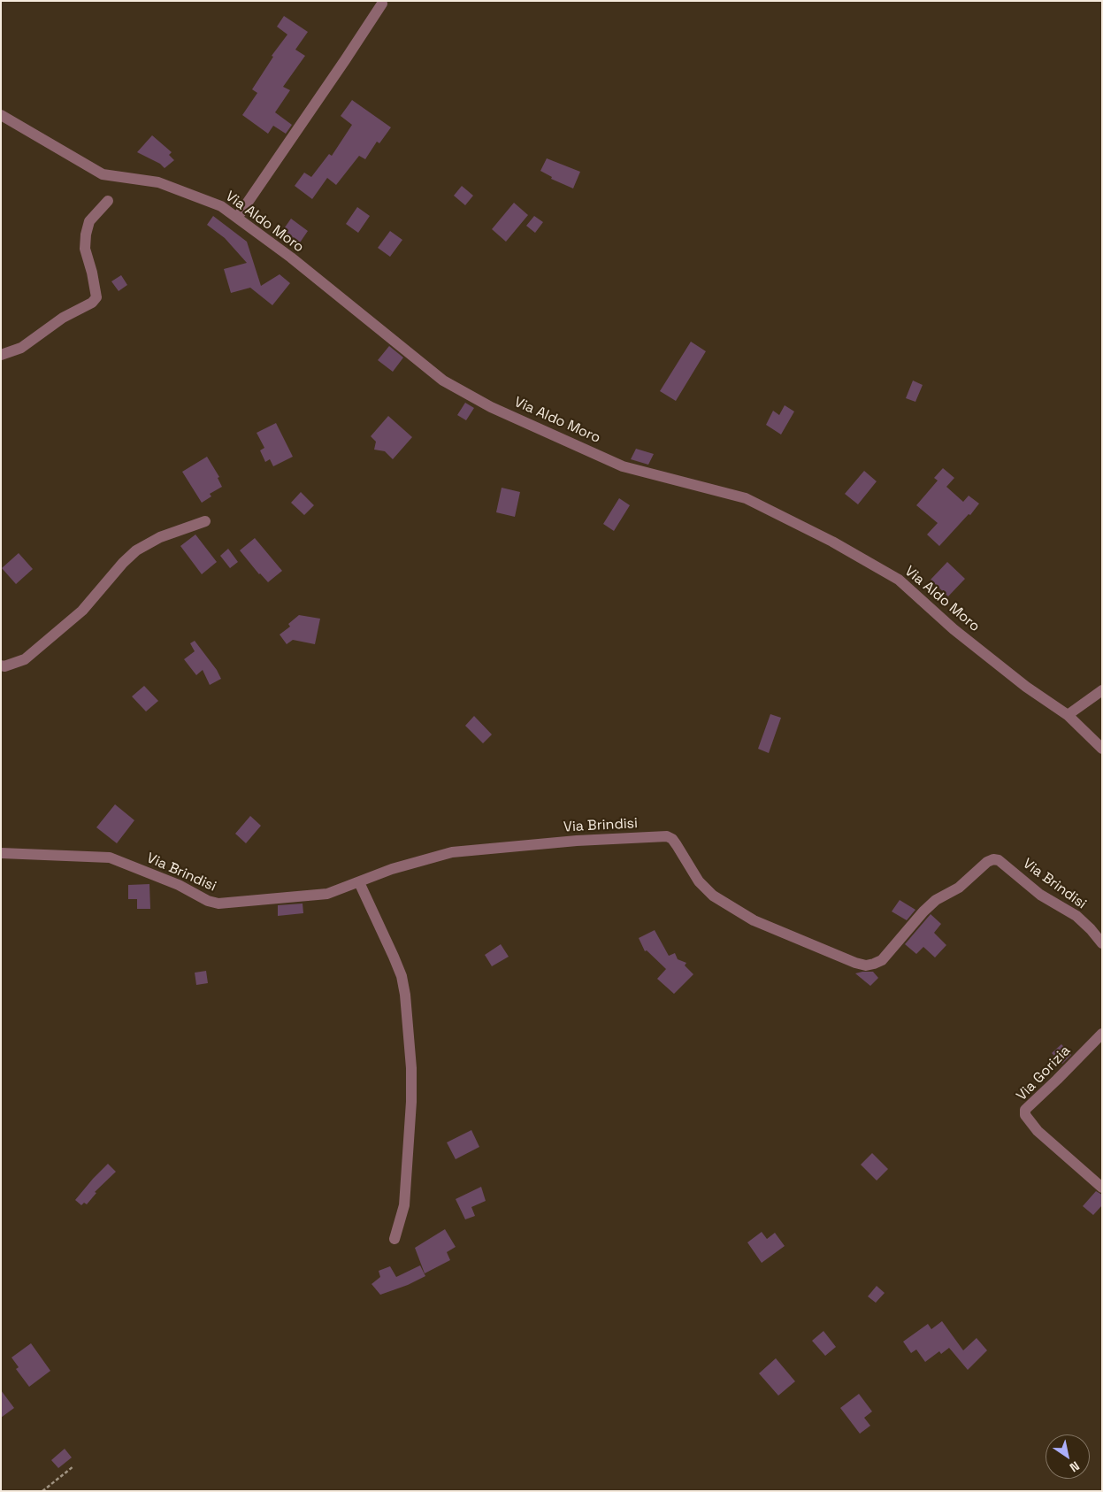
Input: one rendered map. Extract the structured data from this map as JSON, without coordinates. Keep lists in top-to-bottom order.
{
  "streets": {
    "street": ["Via Aldo Moro", "Via Brindisi", "Via Gorizia"]
  },
  "north": "bottom right"
}
